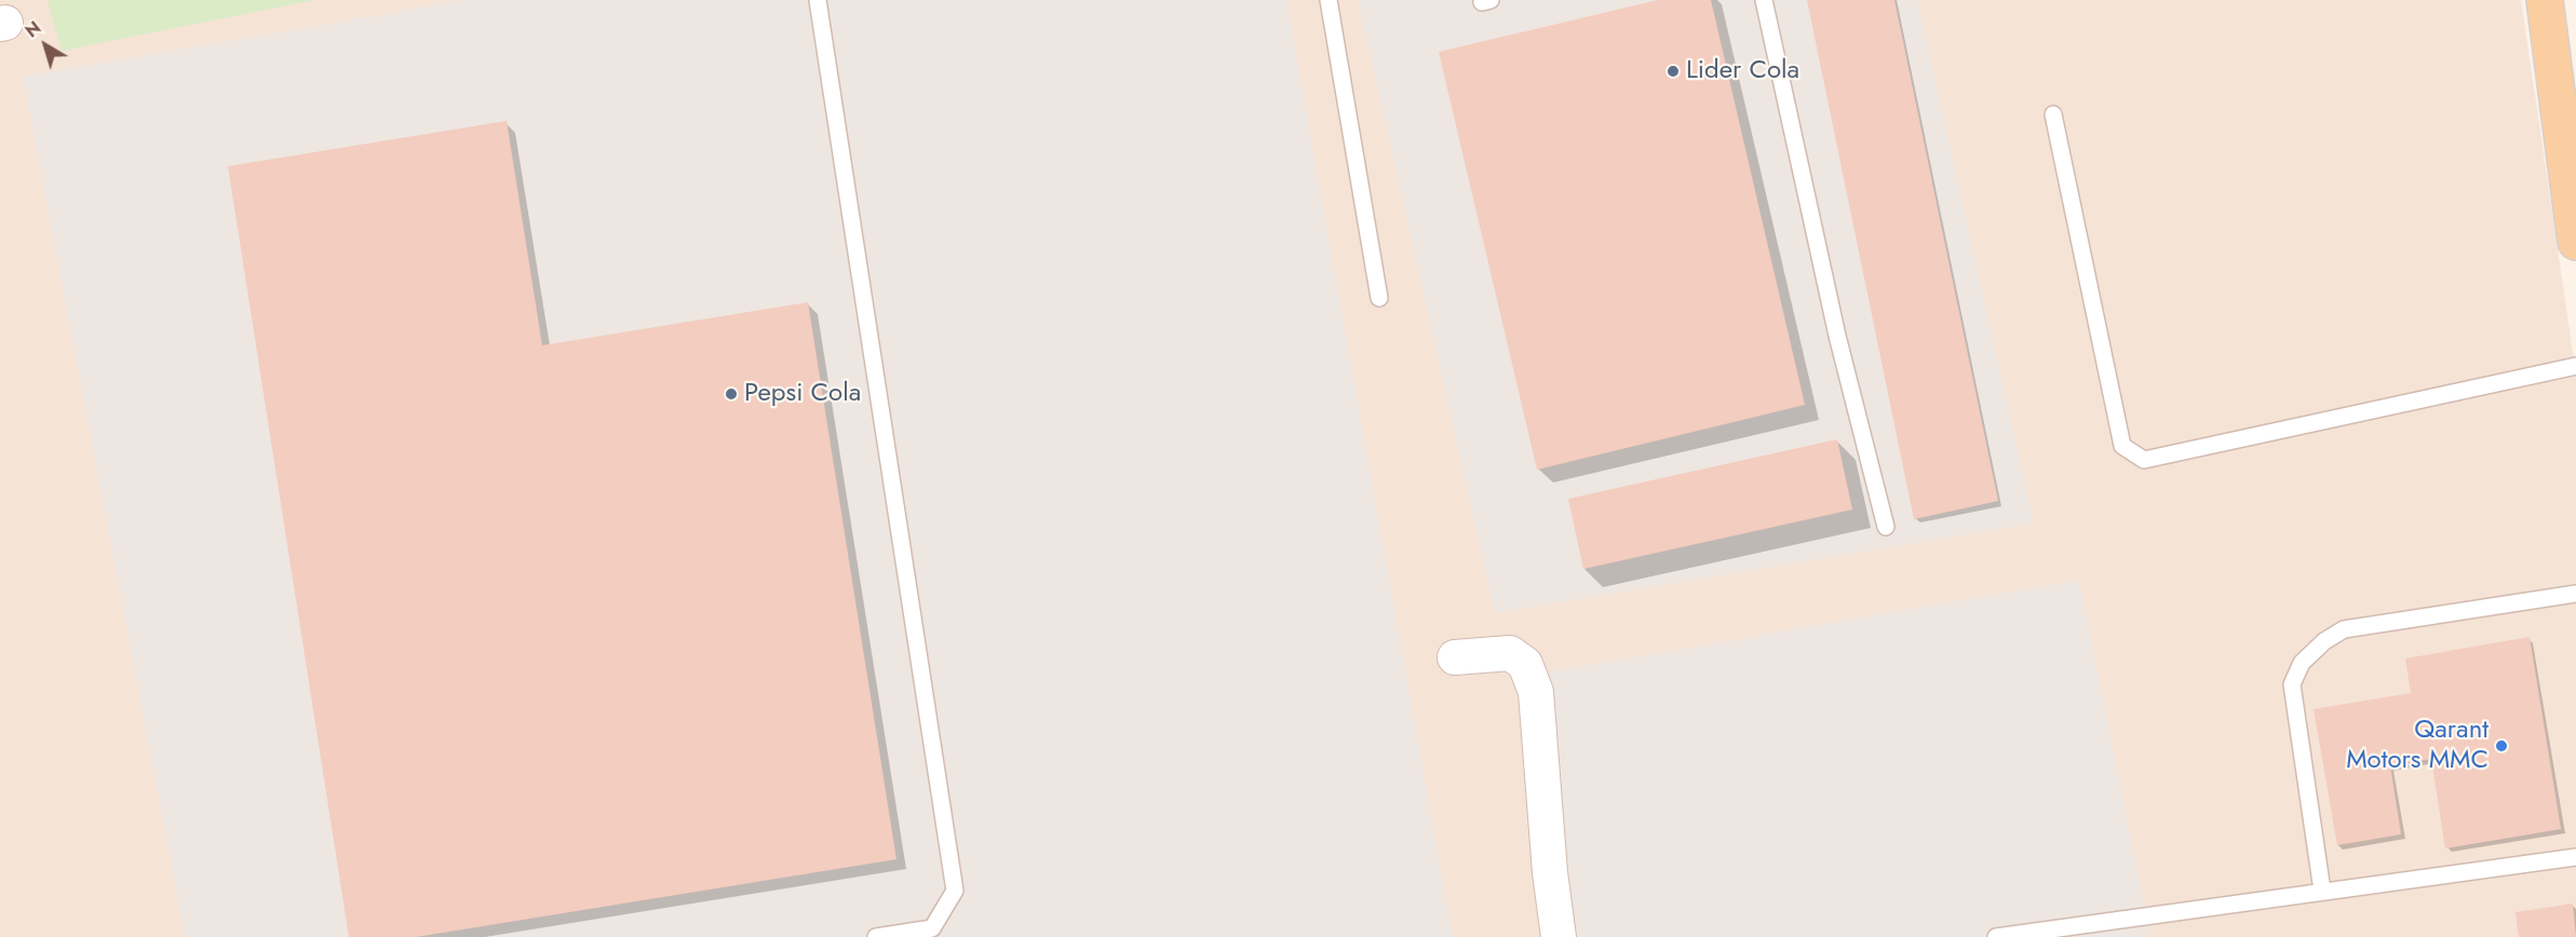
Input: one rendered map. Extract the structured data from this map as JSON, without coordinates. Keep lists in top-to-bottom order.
{
  "places": ["Lider Cola", "Pepsi Cola", "Qarant Motors MMC"],
  "north": "top left"
}
